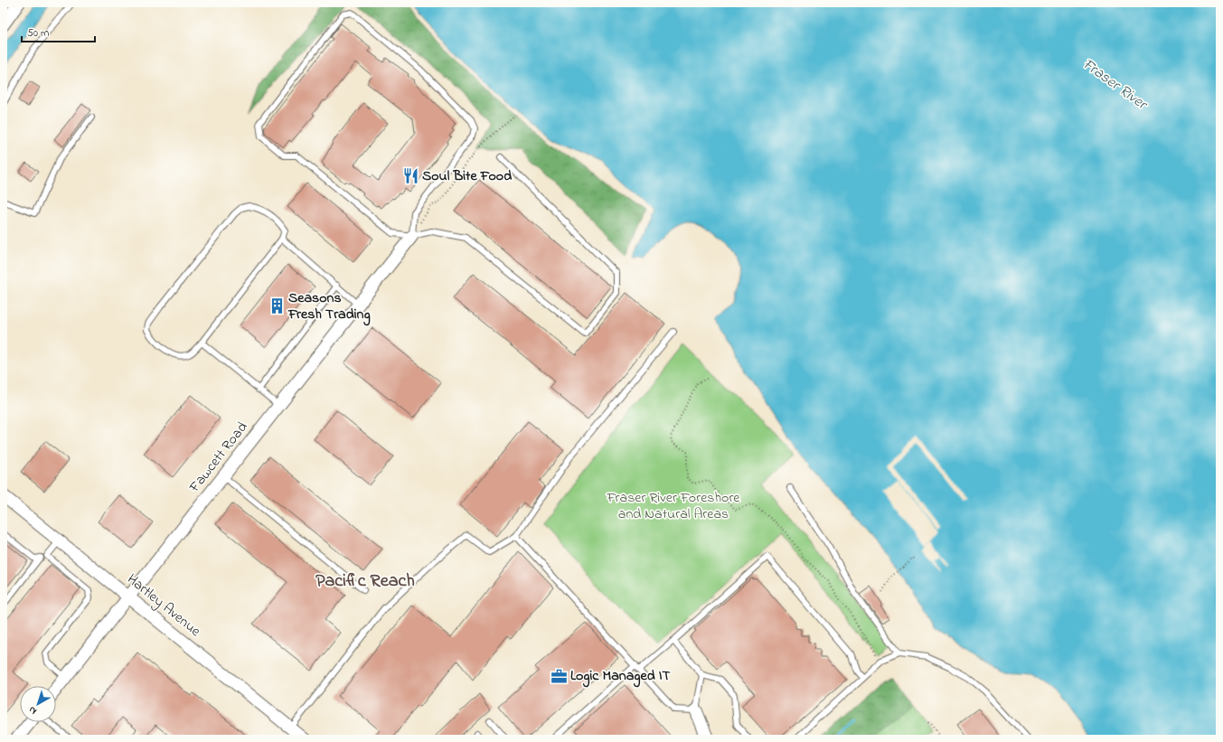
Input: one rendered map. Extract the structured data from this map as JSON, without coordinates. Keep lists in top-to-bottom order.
{
  "streets": {
    "street": ["Fawcett Road", "Hartley Avenue"]
  },
  "crossings": [
    ["Fawcett Road", "Hartley Avenue"]
  ],
  "districts": ["Pacific Reach"],
  "water": ["Fraser River"],
  "parks": ["Fraser River Foreshore and Natural Areas"],
  "places": {
    "restaurant": ["Soul Bite Food"],
    "building": ["Seasons Fresh Trading"],
    "office": ["Logic Managed IT"]
  },
  "scale_bar": "50 m",
  "north": "bottom left"
}
